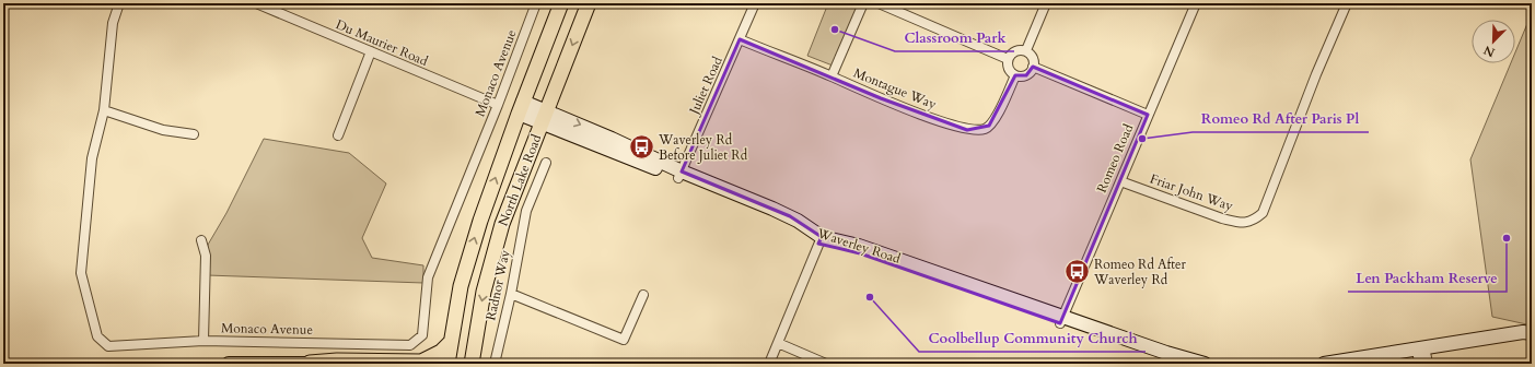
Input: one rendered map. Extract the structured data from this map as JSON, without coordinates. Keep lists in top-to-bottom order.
{
  "streets": {
    "main road": ["North Lake Road"],
    "street": [
      "Du Maurier Road",
      "Monaco Avenue",
      "Juliet Road",
      "Montague Way",
      "Romeo Road",
      "Friar John Way",
      "Waverley Road",
      "Radnor Way"
    ]
  },
  "crossings": [
    ["Du Maurier Road", "Monaco Avenue"],
    ["Juliet Road", "Montague Way"],
    ["Juliet Road", "Waverley Road"],
    ["Romeo Road", "Friar John Way"],
    ["Romeo Road", "Waverley Road"],
    ["North Lake Road", "Waverley Road"]
  ],
  "places": {
    "other": [
      "Classroom Park",
      "Romeo Rd After Paris Pl",
      "Len Packham Reserve",
      "Coolbellup Community Church"
    ],
    "bus stop": ["Waverley Rd Before Juliet Rd", "Romeo Rd After Waverley Rd"]
  },
  "north": "bottom left"
}
